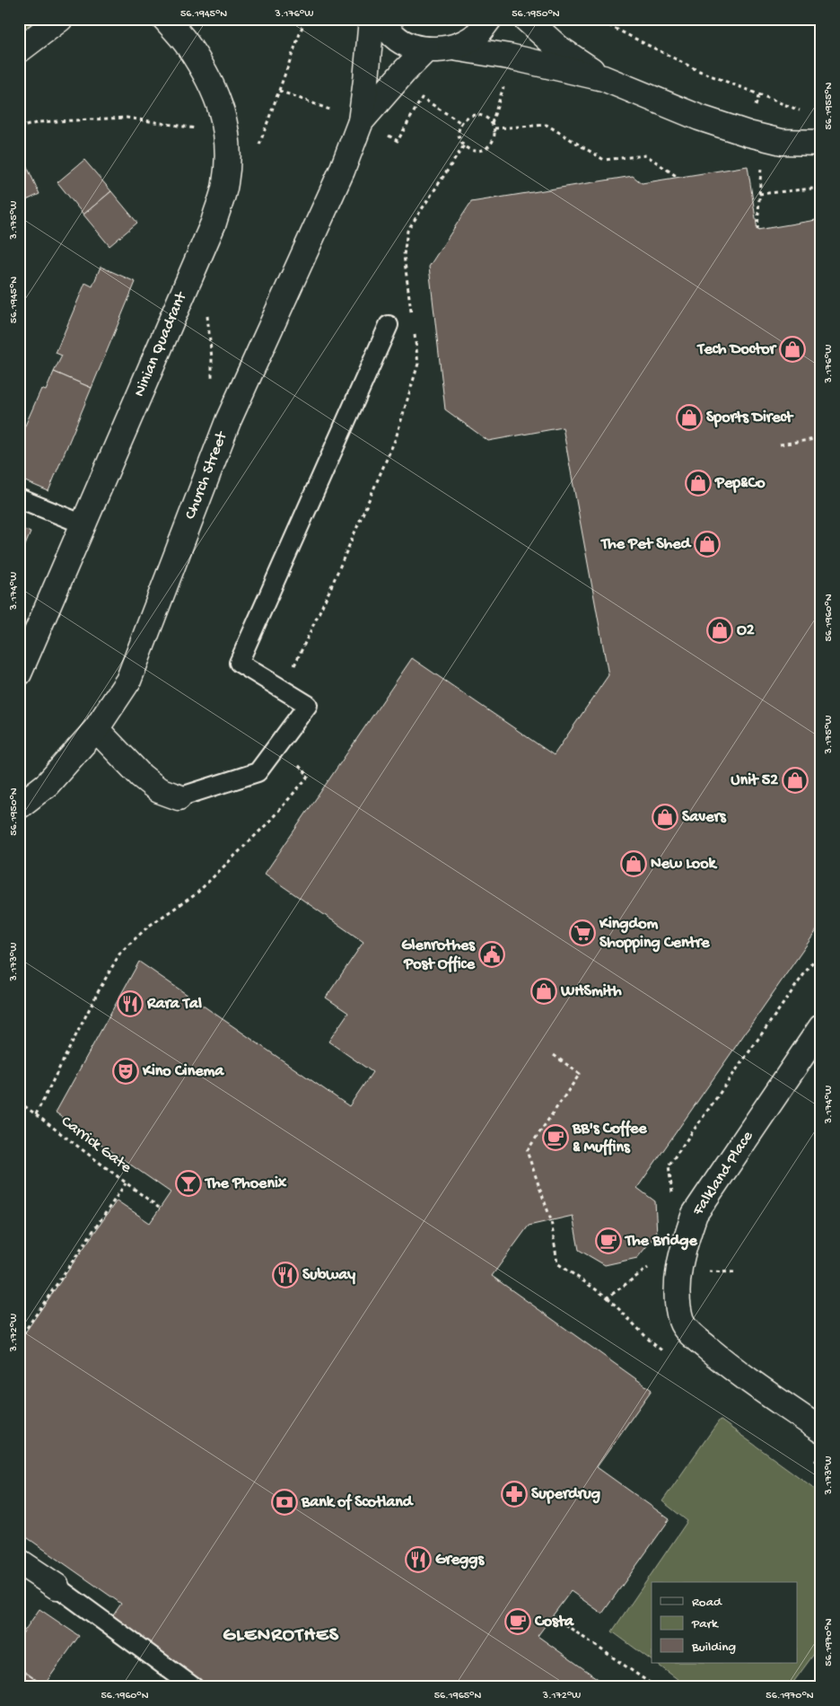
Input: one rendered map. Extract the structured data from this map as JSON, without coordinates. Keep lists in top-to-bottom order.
{
  "streets": {
    "street": ["Ninian Quadrant", "Church Street", "Falkland Place"],
    "path": ["Carrick Gate"]
  },
  "districts": ["GLENROTHES"],
  "places": {
    "shop": [
      "Tech Doctor",
      "Sports Direct",
      "Pep&Co",
      "The Pet Shed",
      "O2",
      "Unit 52",
      "Savers",
      "New Look",
      "WHSmith"
    ],
    "supermarket": ["Kingdom Shopping Centre"],
    "public building": ["Glenrothes Post Office"],
    "restaurant": ["Rara Tal", "Subway", "Greggs"],
    "theatre": ["Kino Cinema"],
    "cafe": ["BB's Coffee & Muffins", "The Bridge", "Costa"],
    "bar": ["The Phoenix"],
    "pharmacy": ["Superdrug"],
    "bank": ["Bank of Scotland"]
  },
  "legend": ["Road", "Park", "Building"],
  "coordinates": [
    "56.1945°N",
    "3.176°W",
    "56.1950°N",
    "56.1955°N",
    "3.175°W",
    "3.174°W",
    "56.1960°N",
    "3.173°W",
    "3.172°W",
    "56.1970°N",
    "56.1965°N"
  ]
}
